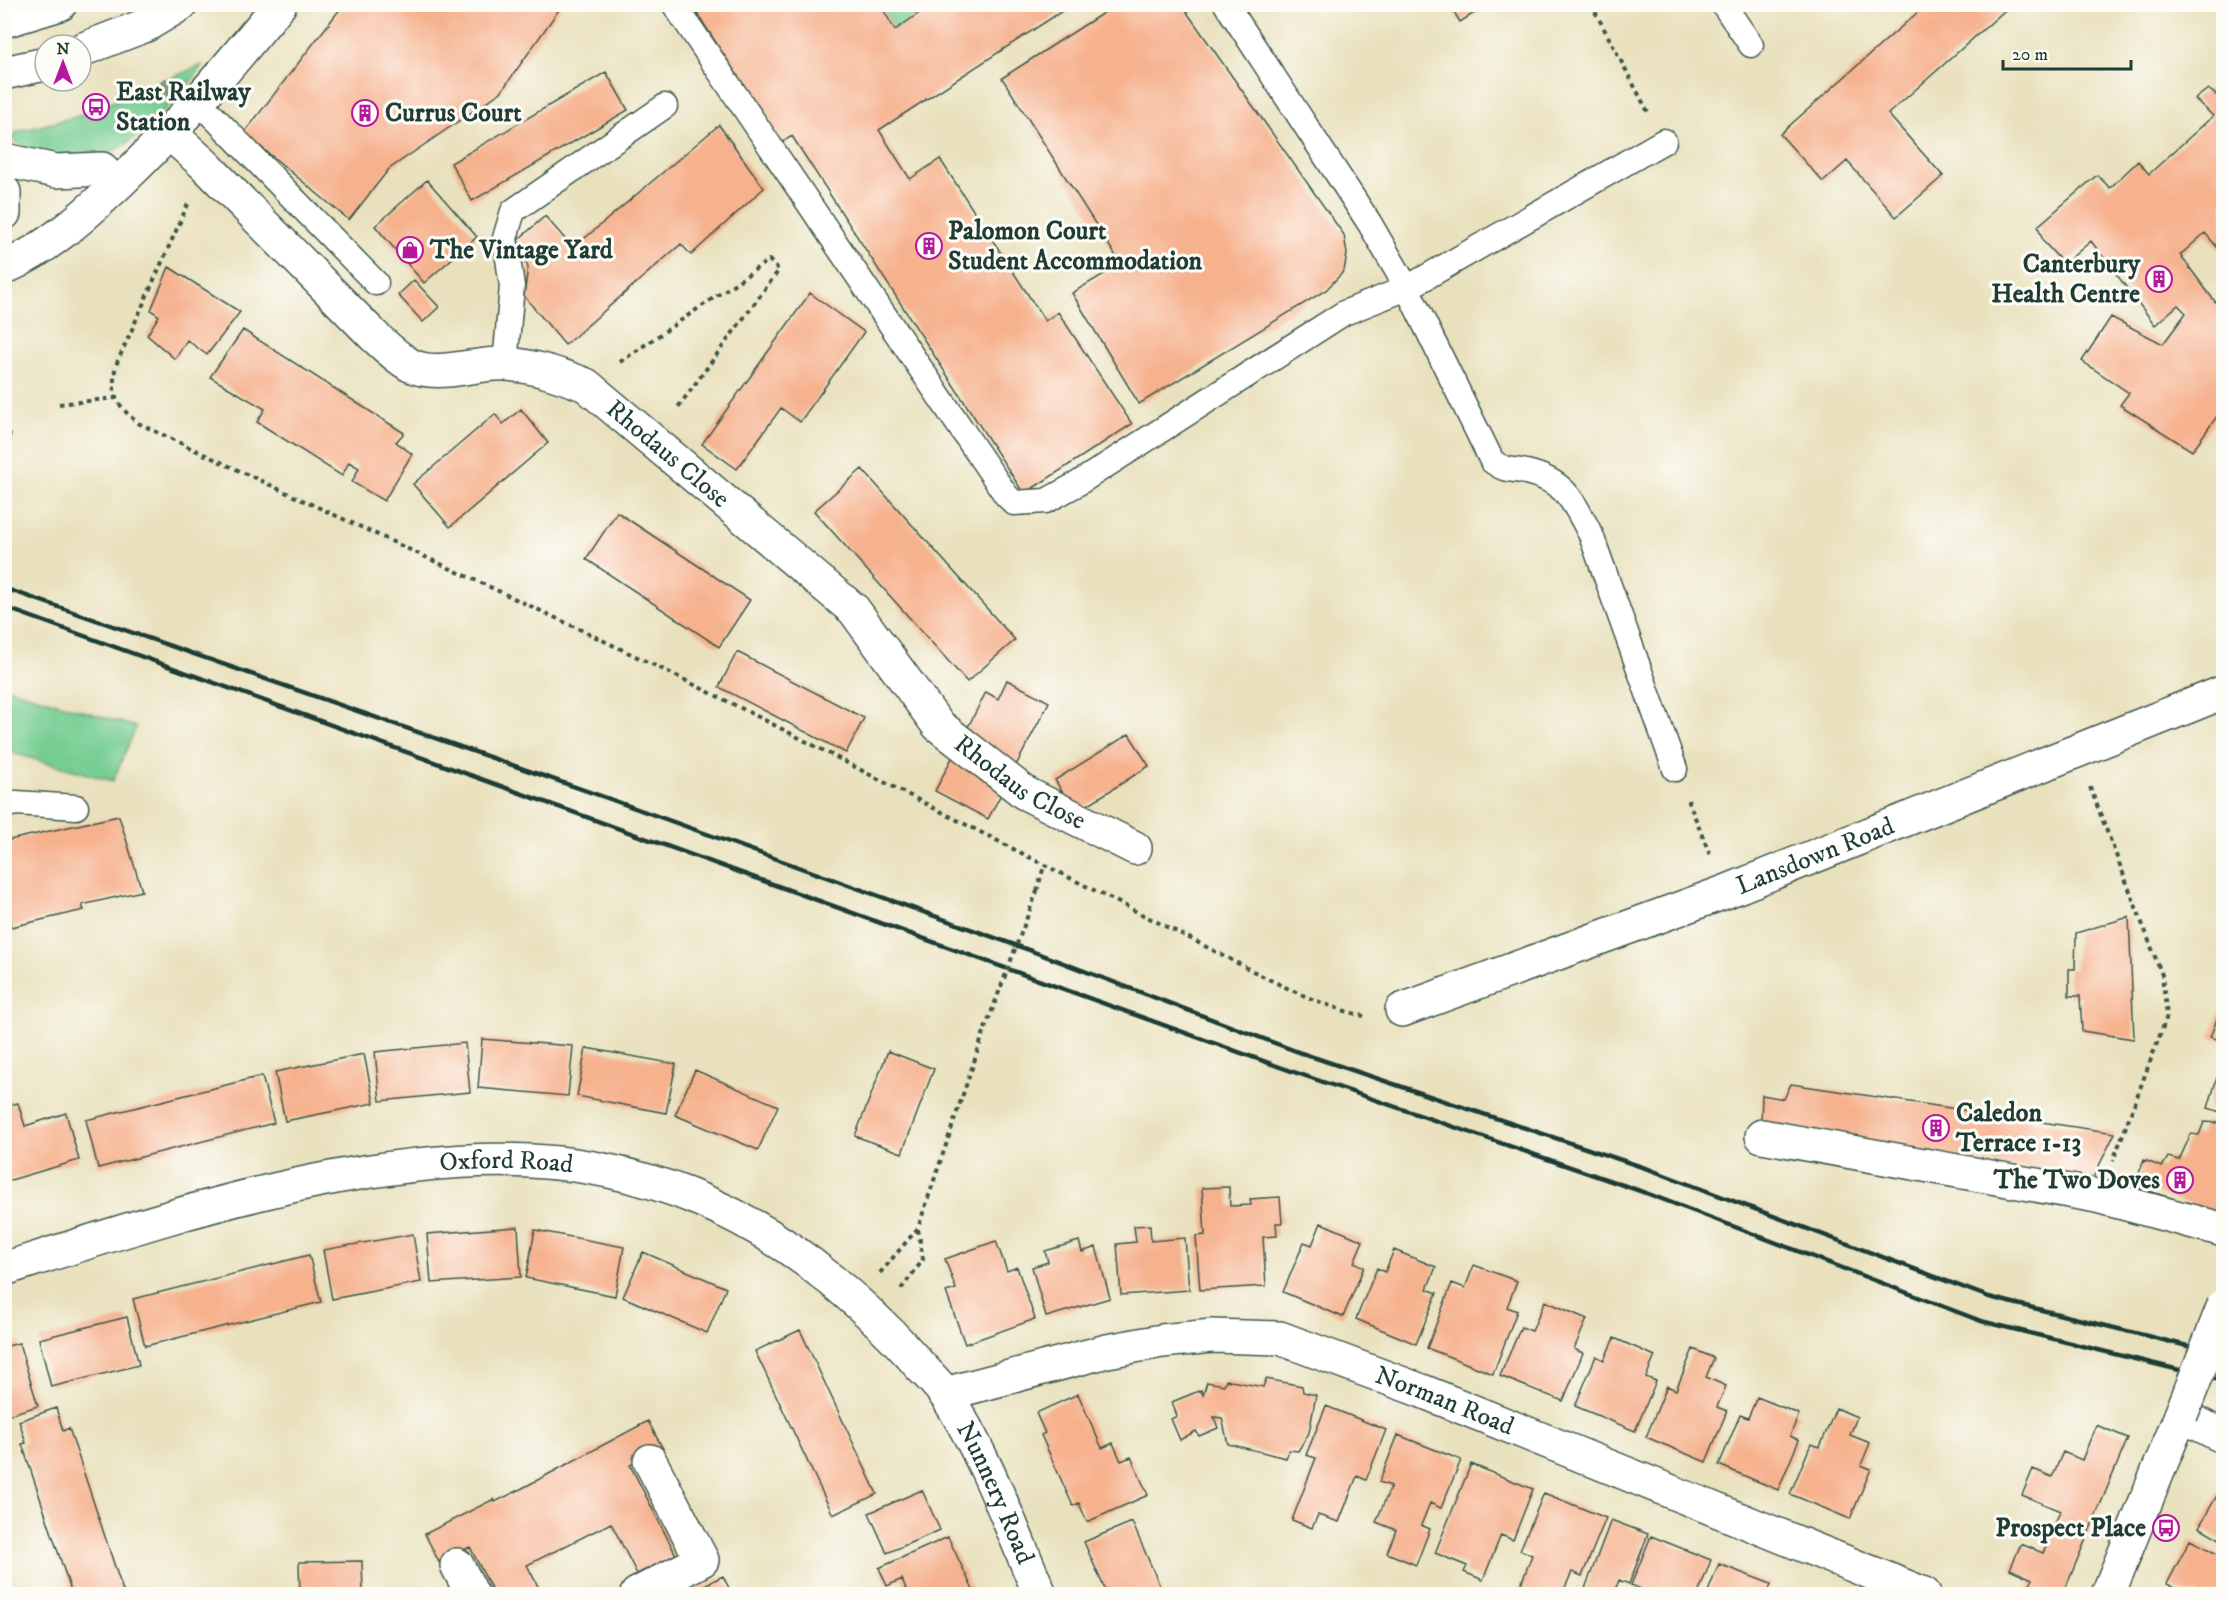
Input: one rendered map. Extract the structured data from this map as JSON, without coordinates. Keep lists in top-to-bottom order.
{
  "streets": {
    "main road": [
      "Rhodaus Close",
      "Lansdown Road",
      "Oxford Road",
      "Norman Road",
      "Nunnery Road"
    ]
  },
  "crossings": [
    ["Oxford Road", "Norman Road"],
    ["Oxford Road", "Nunnery Road"],
    ["Norman Road", "Nunnery Road"]
  ],
  "places": {
    "bus stop": ["East Railway Station", "Prospect Place"],
    "building": [
      "Currus Court",
      "Palomon Court Student Accommodation",
      "Canterbury Health Centre",
      "Caledon Terrace 1-13",
      "The Two Doves"
    ],
    "shop": ["The Vintage Yard"]
  },
  "scale_bar": "20 m",
  "north": "top"
}
